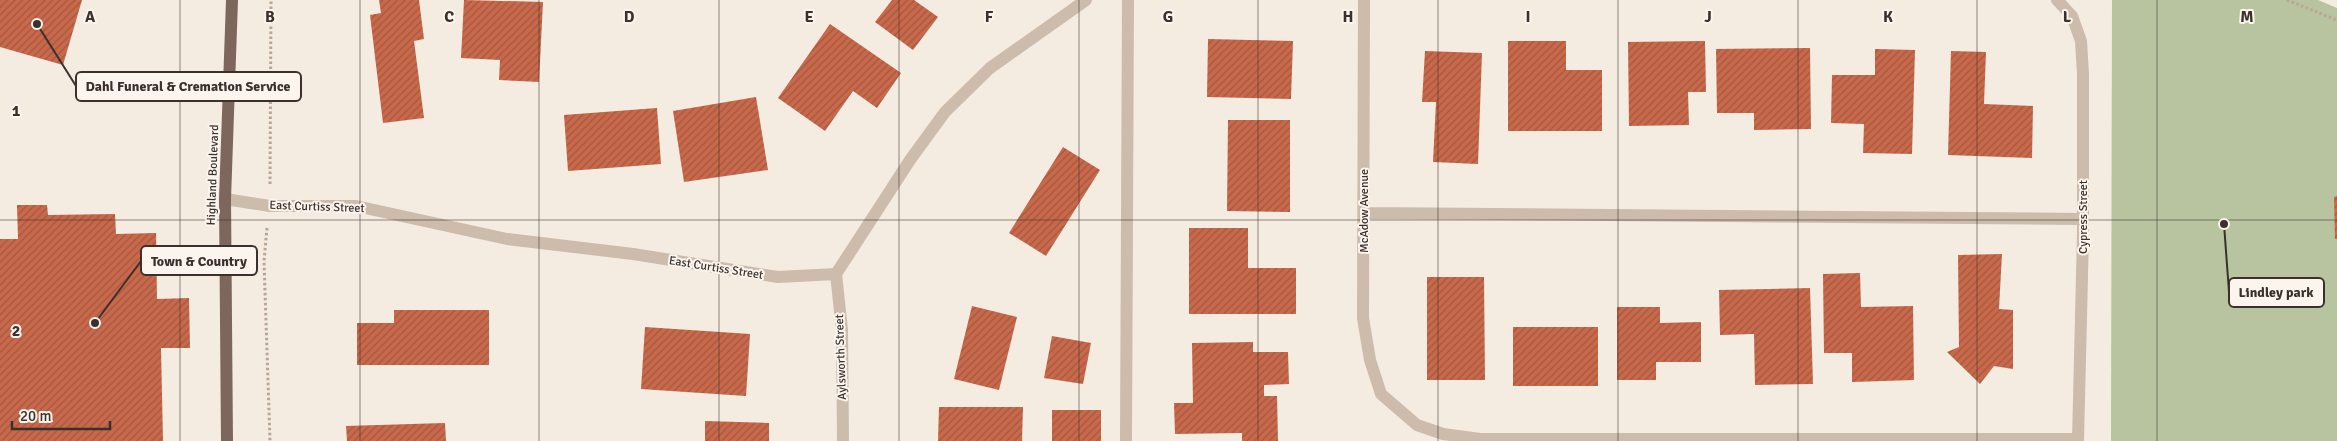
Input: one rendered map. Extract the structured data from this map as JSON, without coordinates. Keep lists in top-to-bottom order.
{
  "streets": {
    "main road": ["Highland Boulevard"],
    "street": [
      "East Curtiss Street",
      "McAdow Avenue",
      "Cypress Street",
      "Aylsworth Street"
    ]
  },
  "crossings": [
    ["Highland Boulevard", "East Curtiss Street"],
    ["East Curtiss Street", "Aylsworth Street"],
    ["McAdow Avenue", "Cypress Street"]
  ],
  "places": ["Dahl Funeral & Cremation Service", "Lindley park", "Town & Country"],
  "scale_bar": "20 m",
  "grid": {
    "columns": [
      "A",
      "B",
      "C",
      "D",
      "E",
      "F",
      "G",
      "H",
      "I",
      "J",
      "K",
      "L",
      "M"
    ],
    "rows": ["1", "2"]
  }
}
